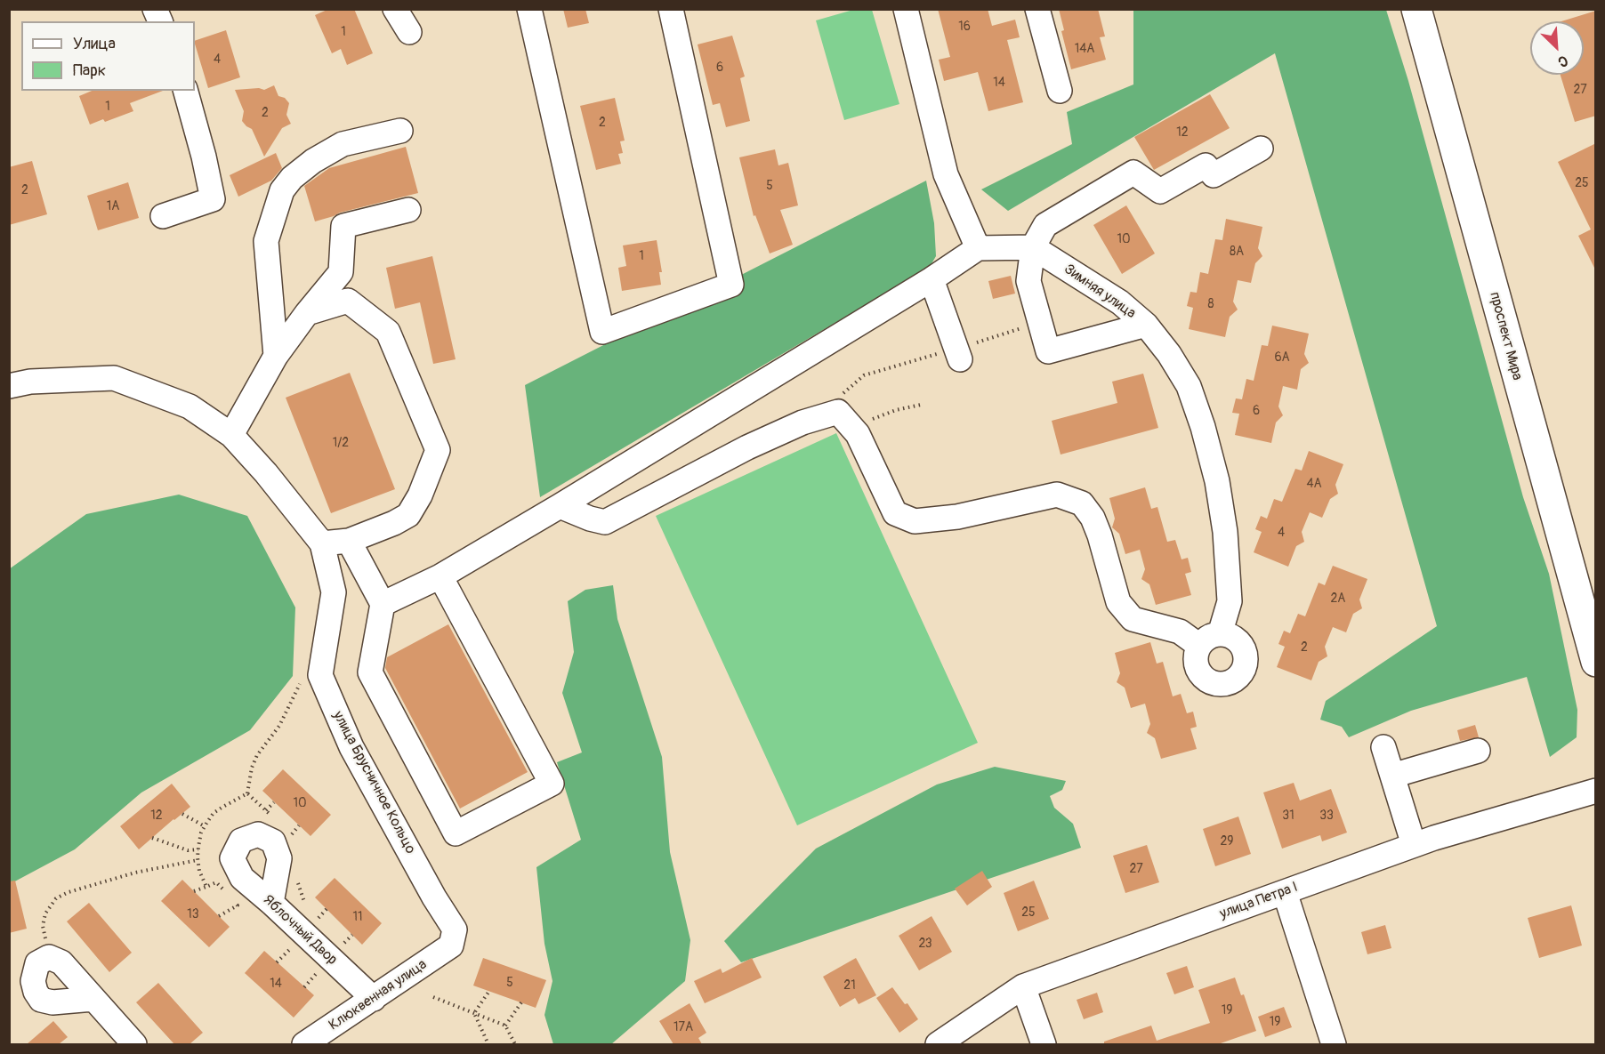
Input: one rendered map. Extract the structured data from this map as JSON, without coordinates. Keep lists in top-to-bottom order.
{
  "streets": {
    "main road": ["проспект Мира"],
    "street": [
      "Зимняя улица",
      "улица Брусничное Кольцо",
      "улица Петра I",
      "Яблочный Двор",
      "Клюквенная улица"
    ]
  },
  "crossings": [
    ["улица Брусничное Кольцо", "Клюквенная улица"],
    ["Яблочный Двор", "Клюквенная улица"]
  ],
  "house_numbers": [
    "16",
    "1",
    "14А",
    "4",
    "6",
    "14",
    "27",
    "1",
    "2",
    "2",
    "12",
    "25",
    "5",
    "2",
    "1А",
    "10",
    "8А",
    "1",
    "8",
    "6А",
    "6",
    "1/2",
    "4А",
    "4",
    "2А",
    "2",
    "10",
    "12",
    "31",
    "33",
    "29",
    "27",
    "25",
    "13",
    "11",
    "23",
    "5",
    "14",
    "21",
    "19",
    "19",
    "17А"
  ],
  "legend": ["Улица", "Парк"],
  "north": "bottom right"
}
